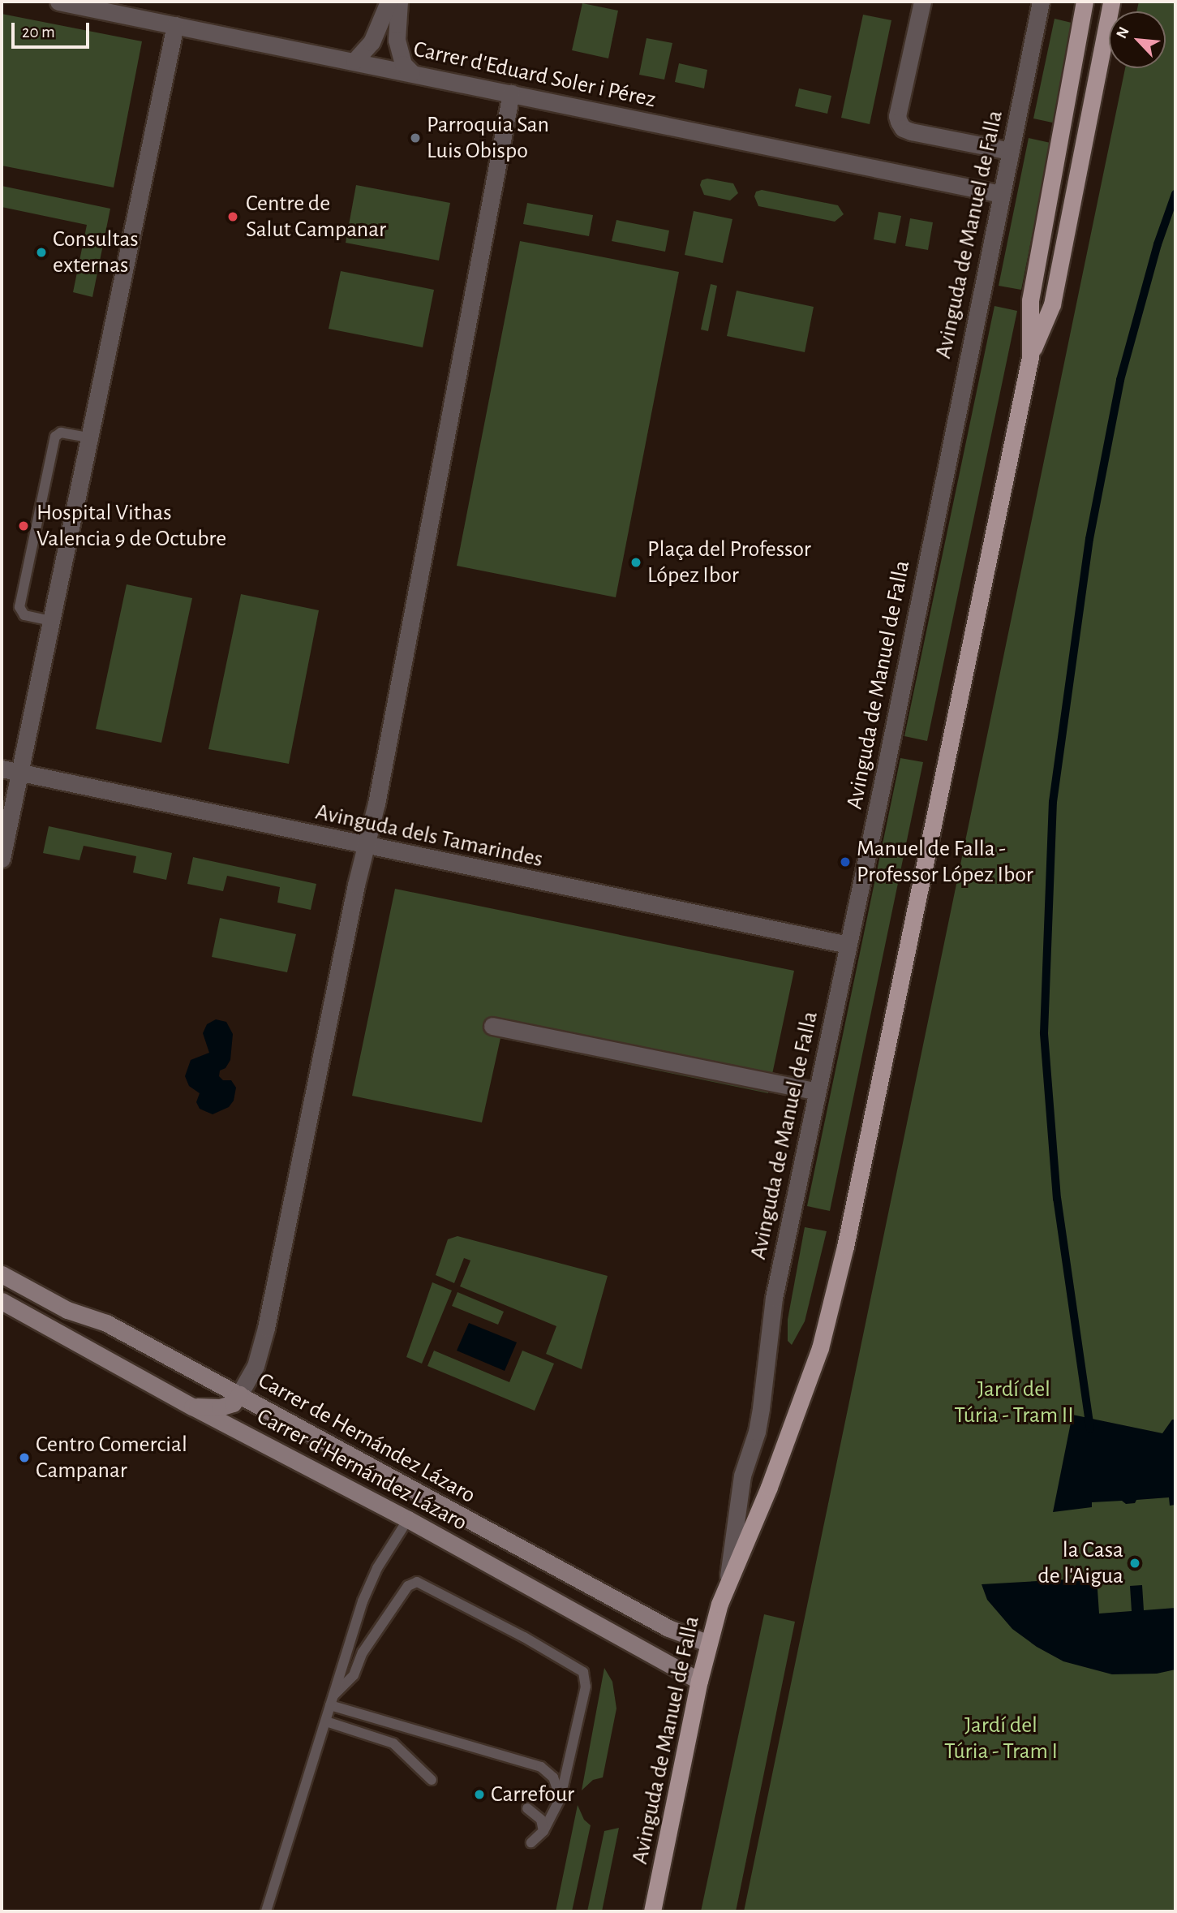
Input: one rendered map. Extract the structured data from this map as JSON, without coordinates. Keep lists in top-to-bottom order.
{
  "streets": {
    "main road": ["Avinguda de Manuel de Falla"],
    "street": [
      "Carrer d'Eduard Soler i Pérez",
      "Avinguda dels Tamarindes",
      "Carrer de Hernández Lázaro",
      "Carrer d'Hernández Lázaro"
    ]
  },
  "crossings": [
    ["Carrer d'Eduard Soler i Pérez", "Avinguda de Manuel de Falla"],
    ["Avinguda de Manuel de Falla", "Avinguda dels Tamarindes"],
    ["Avinguda de Manuel de Falla", "Carrer de Hernández Lázaro"],
    ["Avinguda de Manuel de Falla", "Carrer d'Hernández Lázaro"]
  ],
  "parks": ["Jardí del Túria - Tram II", "Jardí del Túria - Tram I"],
  "places": [
    "Parroquia San Luis Obispo",
    "Centre de Salut Campanar",
    "Consultas externas",
    "Hospital Vithas Valencia 9 de Octubre",
    "Plaça del Professor López Ibor",
    "Manuel de Falla - Professor López Ibor",
    "Centro Comercial Campanar",
    "la Casa de l'Aigua",
    "Carrefour"
  ],
  "scale_bar": "20 m",
  "north": "top left"
}
